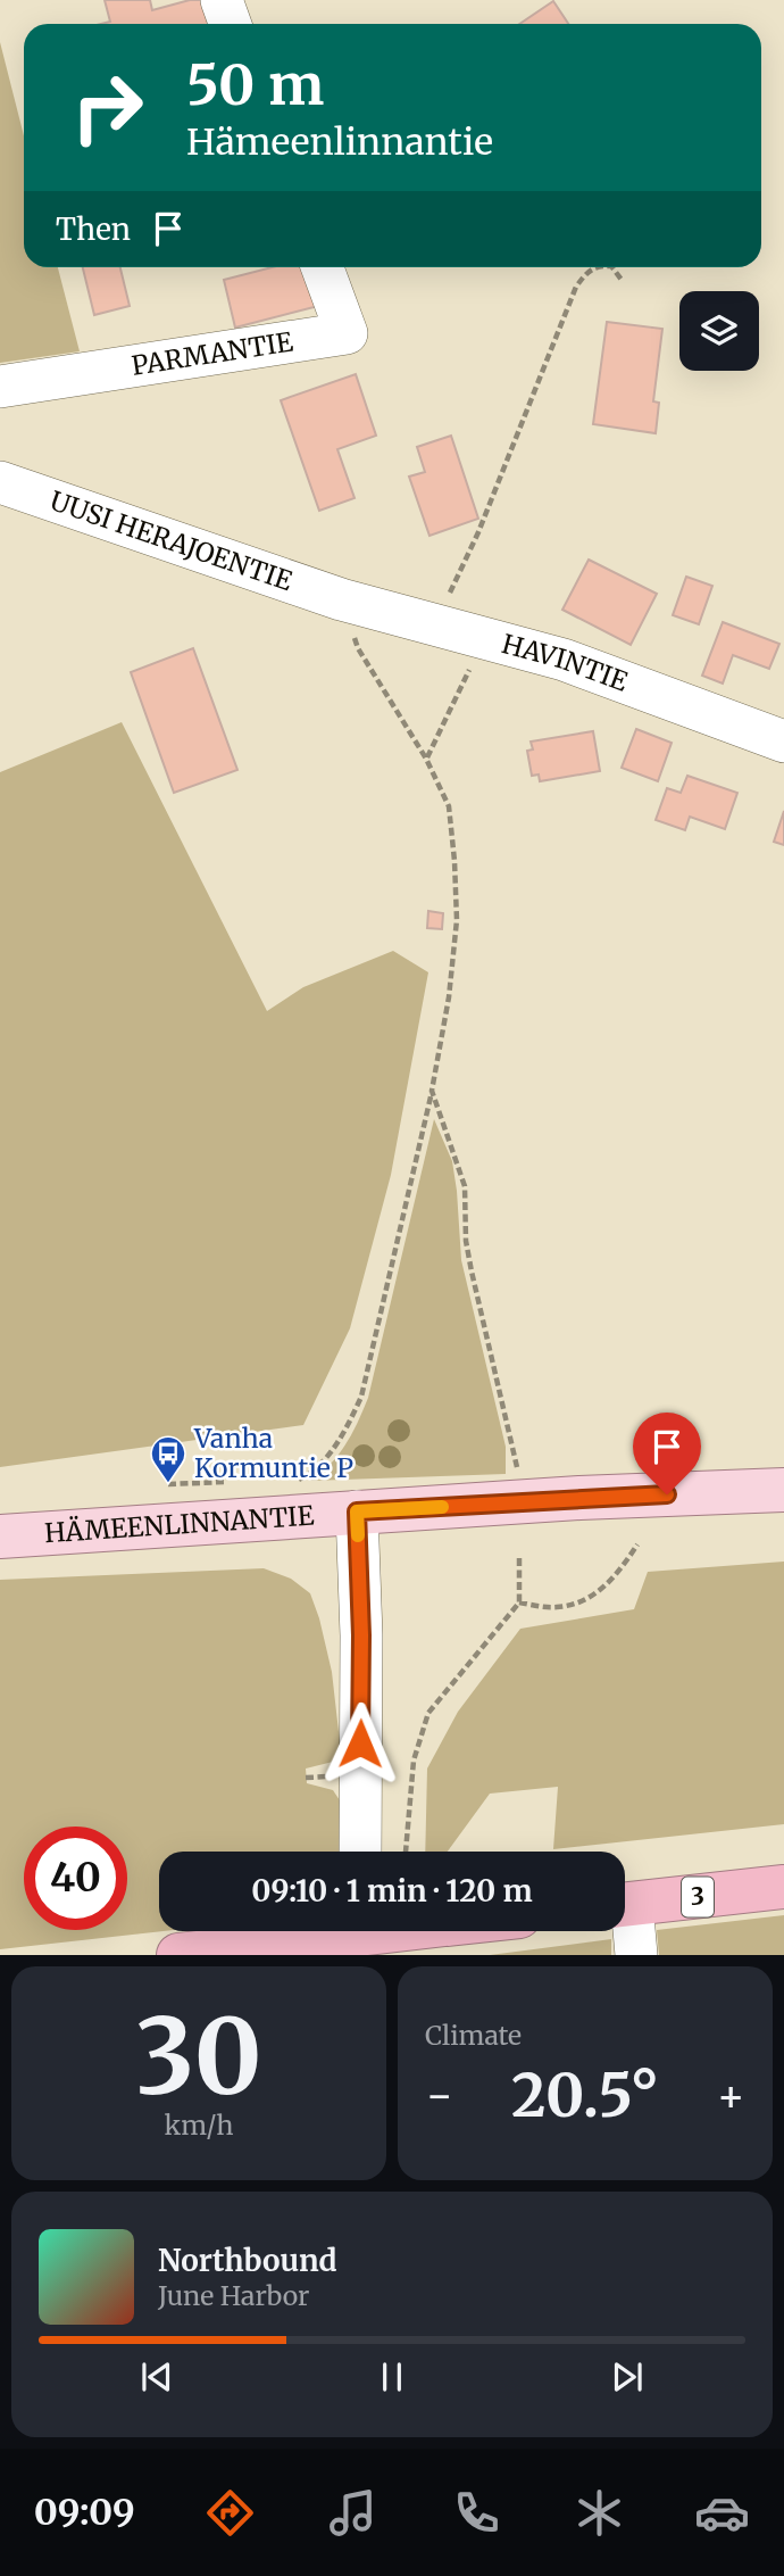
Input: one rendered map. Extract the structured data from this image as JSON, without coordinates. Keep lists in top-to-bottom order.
{
  "streets": {
    "highway": ["3"],
    "main road": ["HÄMEENLINNANTIE"],
    "street": ["PARMANTIE", "UUSI HERAJOENTIE", "HAVINTIE"]
  },
  "crossings": [
    ["UUSI HERAJOENTIE", "HAVINTIE"]
  ],
  "places": {
    "bus stop": ["Vanha Kormuntie P"]
  },
  "page": {
    "turn": ["50 m", "Hämeenlinnantie"],
    "then": "Then",
    "limit": "40",
    "trip": "09:10 · 1 min · 120 m",
    "tile": [
      ["30", "km/h"],
      "Climate"
    ],
    "heat": ["−", "20.5°", "+"],
    "song": ["Northbound", "June Harbor"],
    "tabs": "09:09"
  }
}
